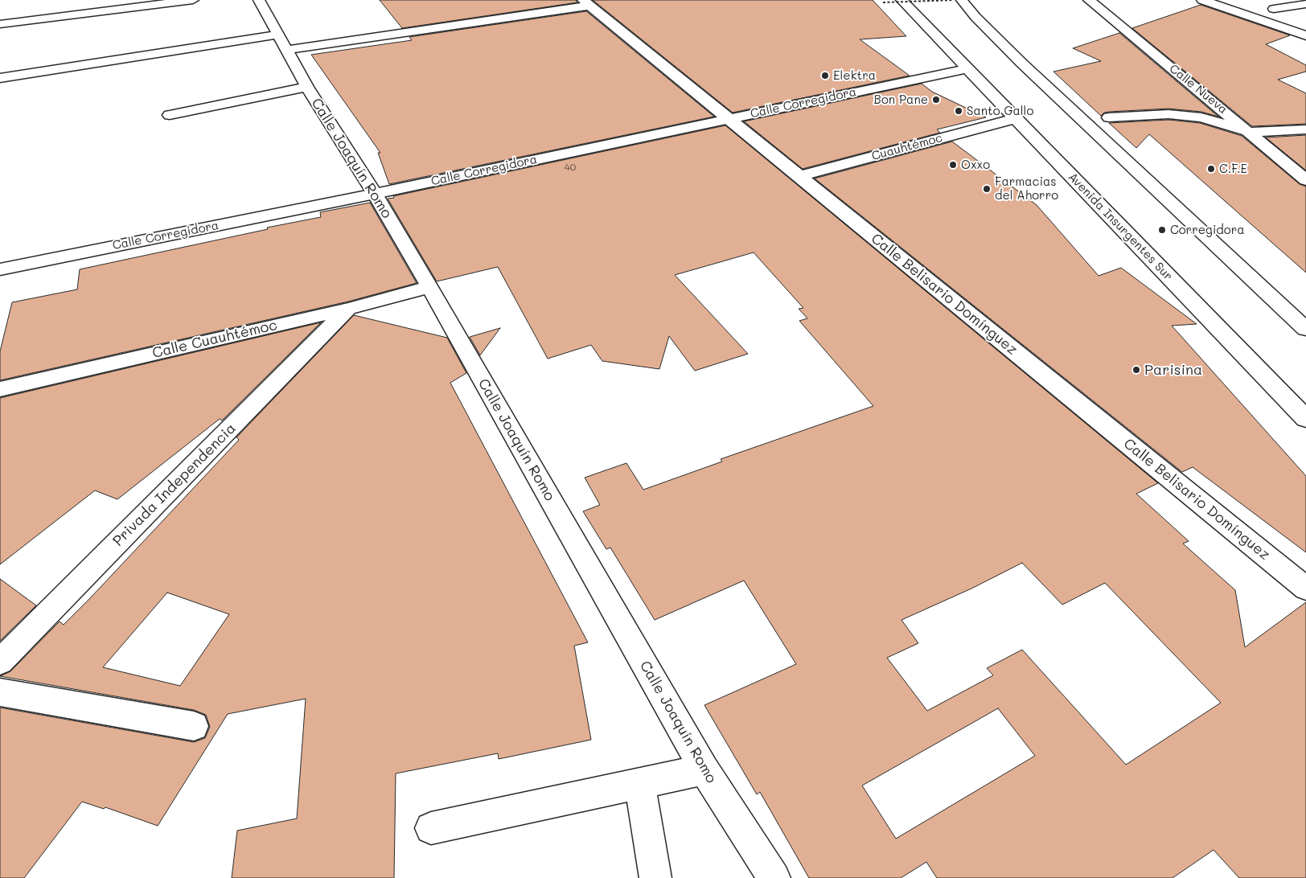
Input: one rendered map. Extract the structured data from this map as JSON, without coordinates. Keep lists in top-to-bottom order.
{
  "streets": {
    "street": [
      "Calle Nueva",
      "Calle Corregidora",
      "Cuauhtémoc",
      "Calle Joaquín Romo",
      "Avenida Insurgentes Sur",
      "Calle Belisario Domínguez",
      "Calle Cuauhtémoc",
      "Privada Independencia"
    ]
  },
  "crossings": [
    ["Calle Corregidora", "Calle Joaquín Romo"],
    ["Calle Corregidora", "Avenida Insurgentes Sur"],
    ["Calle Corregidora", "Calle Belisario Domínguez"],
    ["Cuauhtémoc", "Avenida Insurgentes Sur"],
    ["Cuauhtémoc", "Calle Belisario Domínguez"],
    ["Calle Joaquín Romo", "Calle Cuauhtémoc"],
    ["Calle Cuauhtémoc", "Privada Independencia"]
  ],
  "places": [
    "Elektra",
    "Bon Pane",
    "Santo Gallo",
    "Oxxo",
    "C.F.E",
    "Farmacias del Ahorro",
    "Corregidora",
    "Parisina"
  ],
  "house_numbers": ["40"]
}
